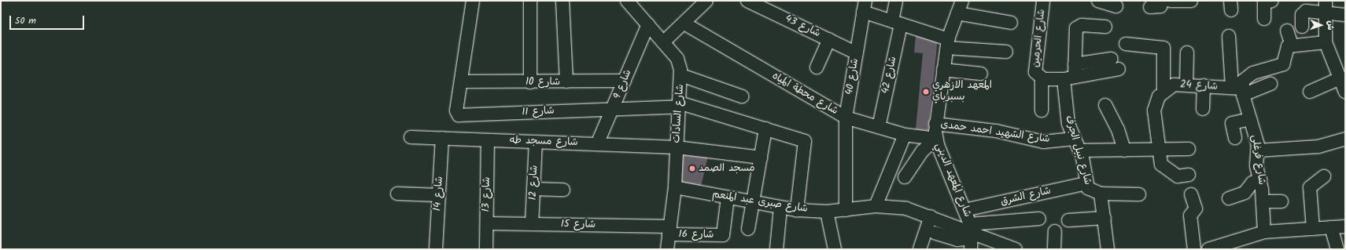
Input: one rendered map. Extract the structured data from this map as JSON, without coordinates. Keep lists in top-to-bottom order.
{
  "streets": {
    "street": [
      "شارع 43",
      "شارع الحرمين",
      "شارع 42",
      "شارع 40",
      "شارع 10",
      "شارع 9",
      "شارع 24",
      "شارع محطة المياه",
      "شارع 11",
      "شارع السادات",
      "شارع الشهيد احمد حمدى",
      "شارع مسجد طه",
      "شارع نبيل الجرف",
      "شارع فرغلى",
      "شارع المعهد الديني",
      "شارع 12",
      "شارع 14",
      "شارع 13",
      "شارع الشرق",
      "شارع صبرى عبد المنعم",
      "شارع 15",
      "شارع 16"
    ]
  },
  "crossings": [
    ["شارع 43", "شارع 40"],
    ["شارع 42", "شارع محطة المياه"],
    ["شارع 40", "شارع محطة المياه"],
    ["شارع 40", "شارع صبرى عبد المنعم"],
    ["شارع 10", "شارع 9"],
    ["شارع 10", "شارع 11"],
    ["شارع 9", "شارع 11"],
    ["شارع 9", "شارع السادات"],
    ["شارع 9", "شارع مسجد طه"],
    ["شارع 24", "شارع فرغلى"],
    ["شارع محطة المياه", "شارع المعهد الديني"],
    ["شارع 11", "شارع السادات"],
    ["شارع 11", "شارع صبرى عبد المنعم"],
    ["شارع السادات", "شارع مسجد طه"],
    ["شارع السادات", "شارع صبرى عبد المنعم"],
    ["شارع السادات", "شارع 15"],
    ["شارع السادات", "شارع 16"],
    ["شارع الشهيد احمد حمدى", "شارع نبيل الجرف"],
    ["شارع الشهيد احمد حمدى", "شارع المعهد الديني"],
    ["شارع مسجد طه", "شارع 12"],
    ["شارع مسجد طه", "شارع 14"],
    ["شارع مسجد طه", "شارع 13"],
    ["شارع نبيل الجرف", "شارع الشرق"],
    ["شارع المعهد الديني", "شارع الشرق"],
    ["شارع المعهد الديني", "شارع صبرى عبد المنعم"],
    ["شارع 12", "شارع 15"],
    ["شارع 13", "شارع 15"],
    ["شارع صبرى عبد المنعم", "شارع 16"],
    ["شارع 15", "شارع 16"]
  ],
  "places": ["المعهد الازهري بسبرباي", "مسجد الصمد"],
  "scale_bar": "50 m",
  "north": "right"
}
